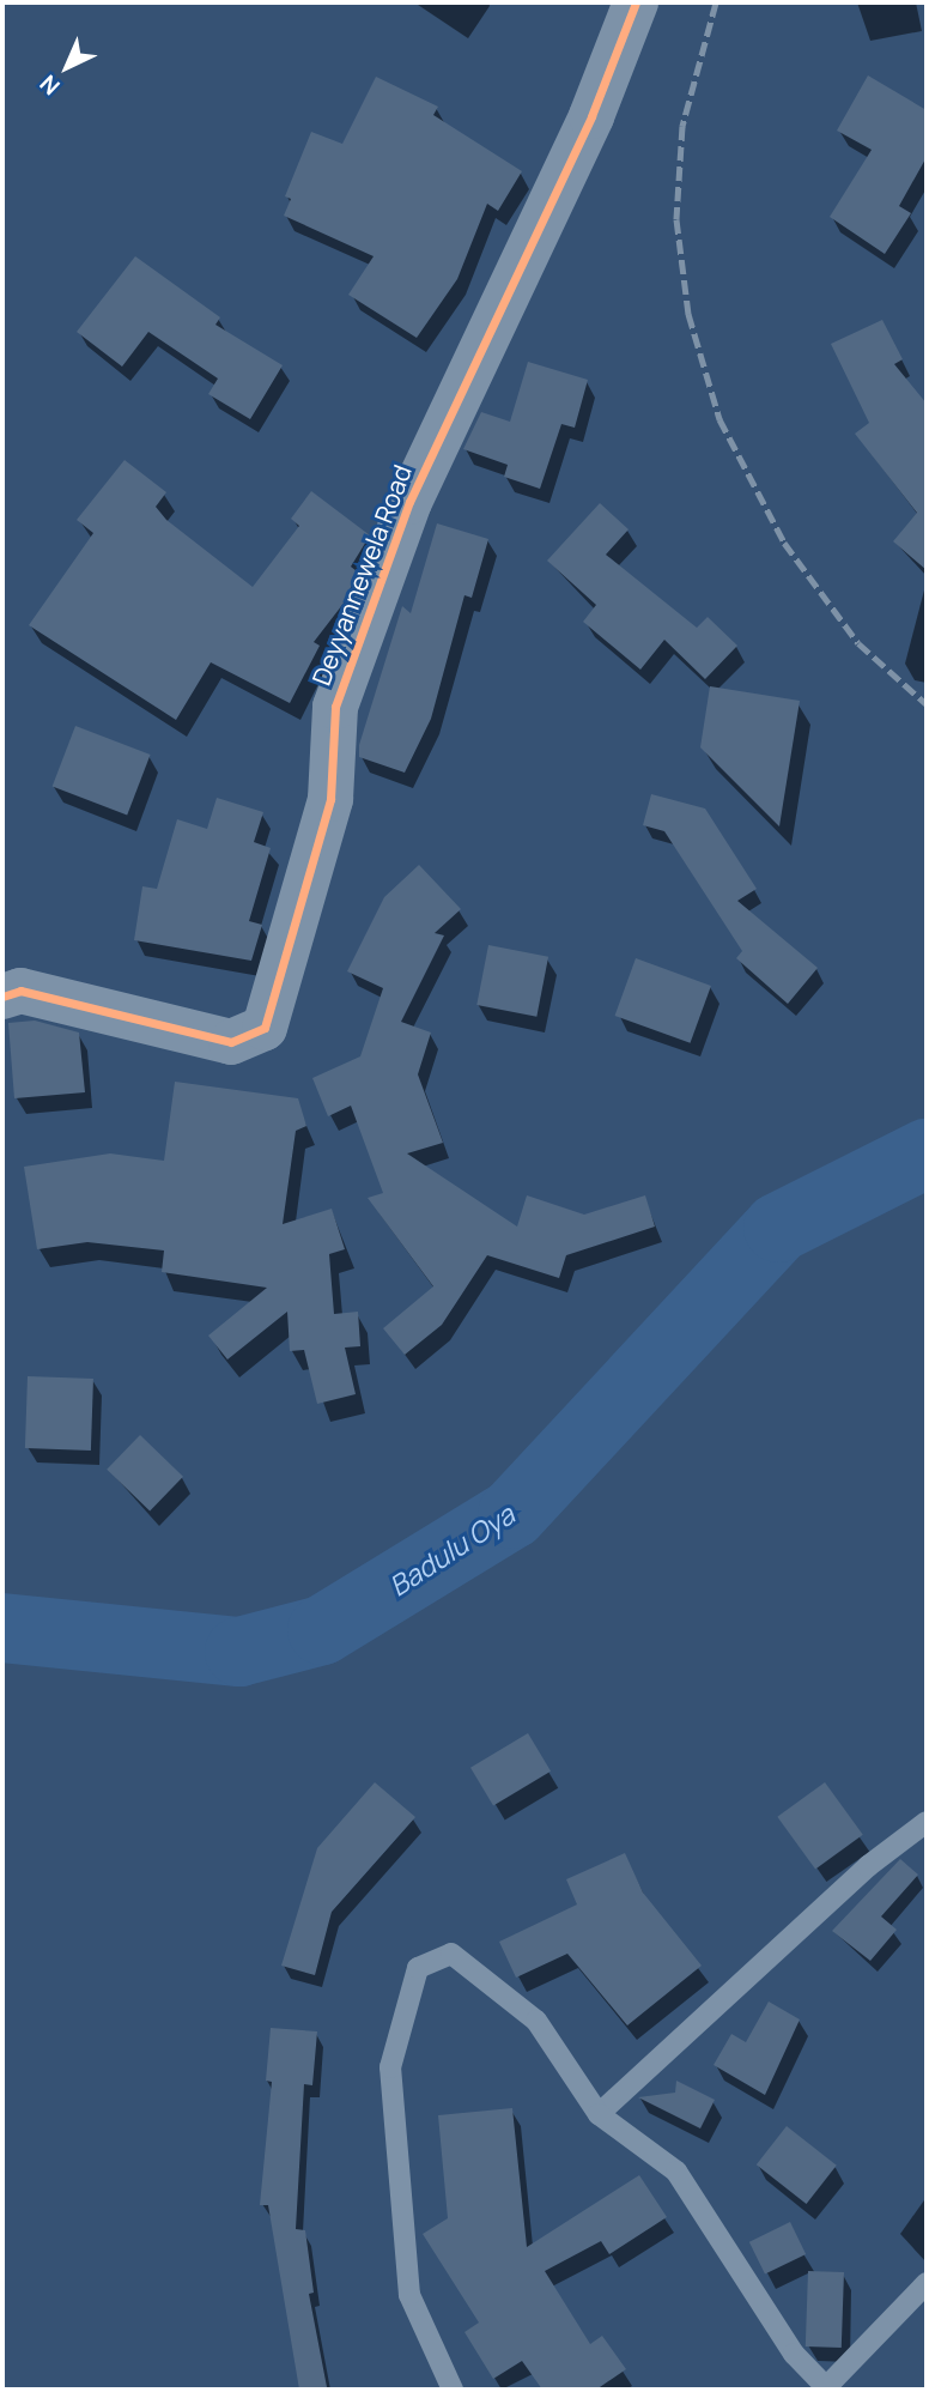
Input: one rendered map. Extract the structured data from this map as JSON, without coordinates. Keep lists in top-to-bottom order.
{
  "streets": {
    "street": ["Deyyannewela Road"]
  },
  "water": ["Badulu Oya"],
  "north": "bottom left"
}
